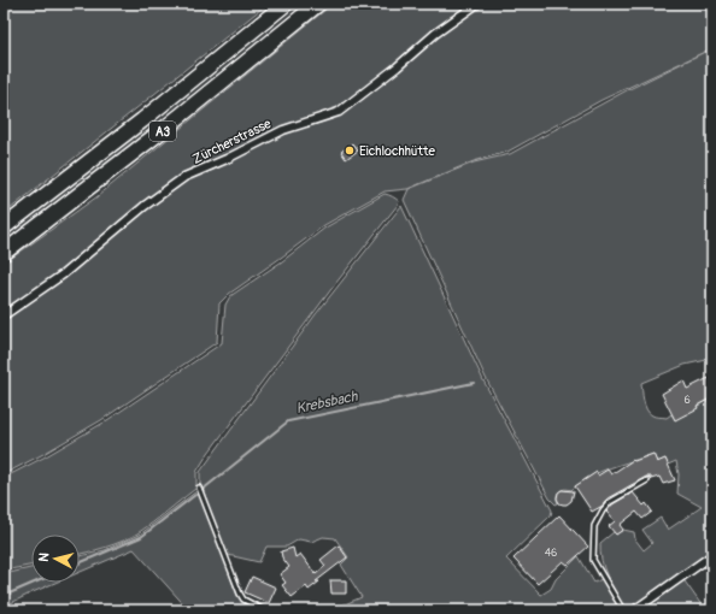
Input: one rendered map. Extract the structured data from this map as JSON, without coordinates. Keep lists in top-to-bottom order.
{
  "streets": {
    "highway": ["A3"],
    "street": ["Zürcherstrasse"]
  },
  "water": ["Krebsbach"],
  "places": ["Eichlochhütte"],
  "house_numbers": ["6", "46"],
  "north": "left"
}
